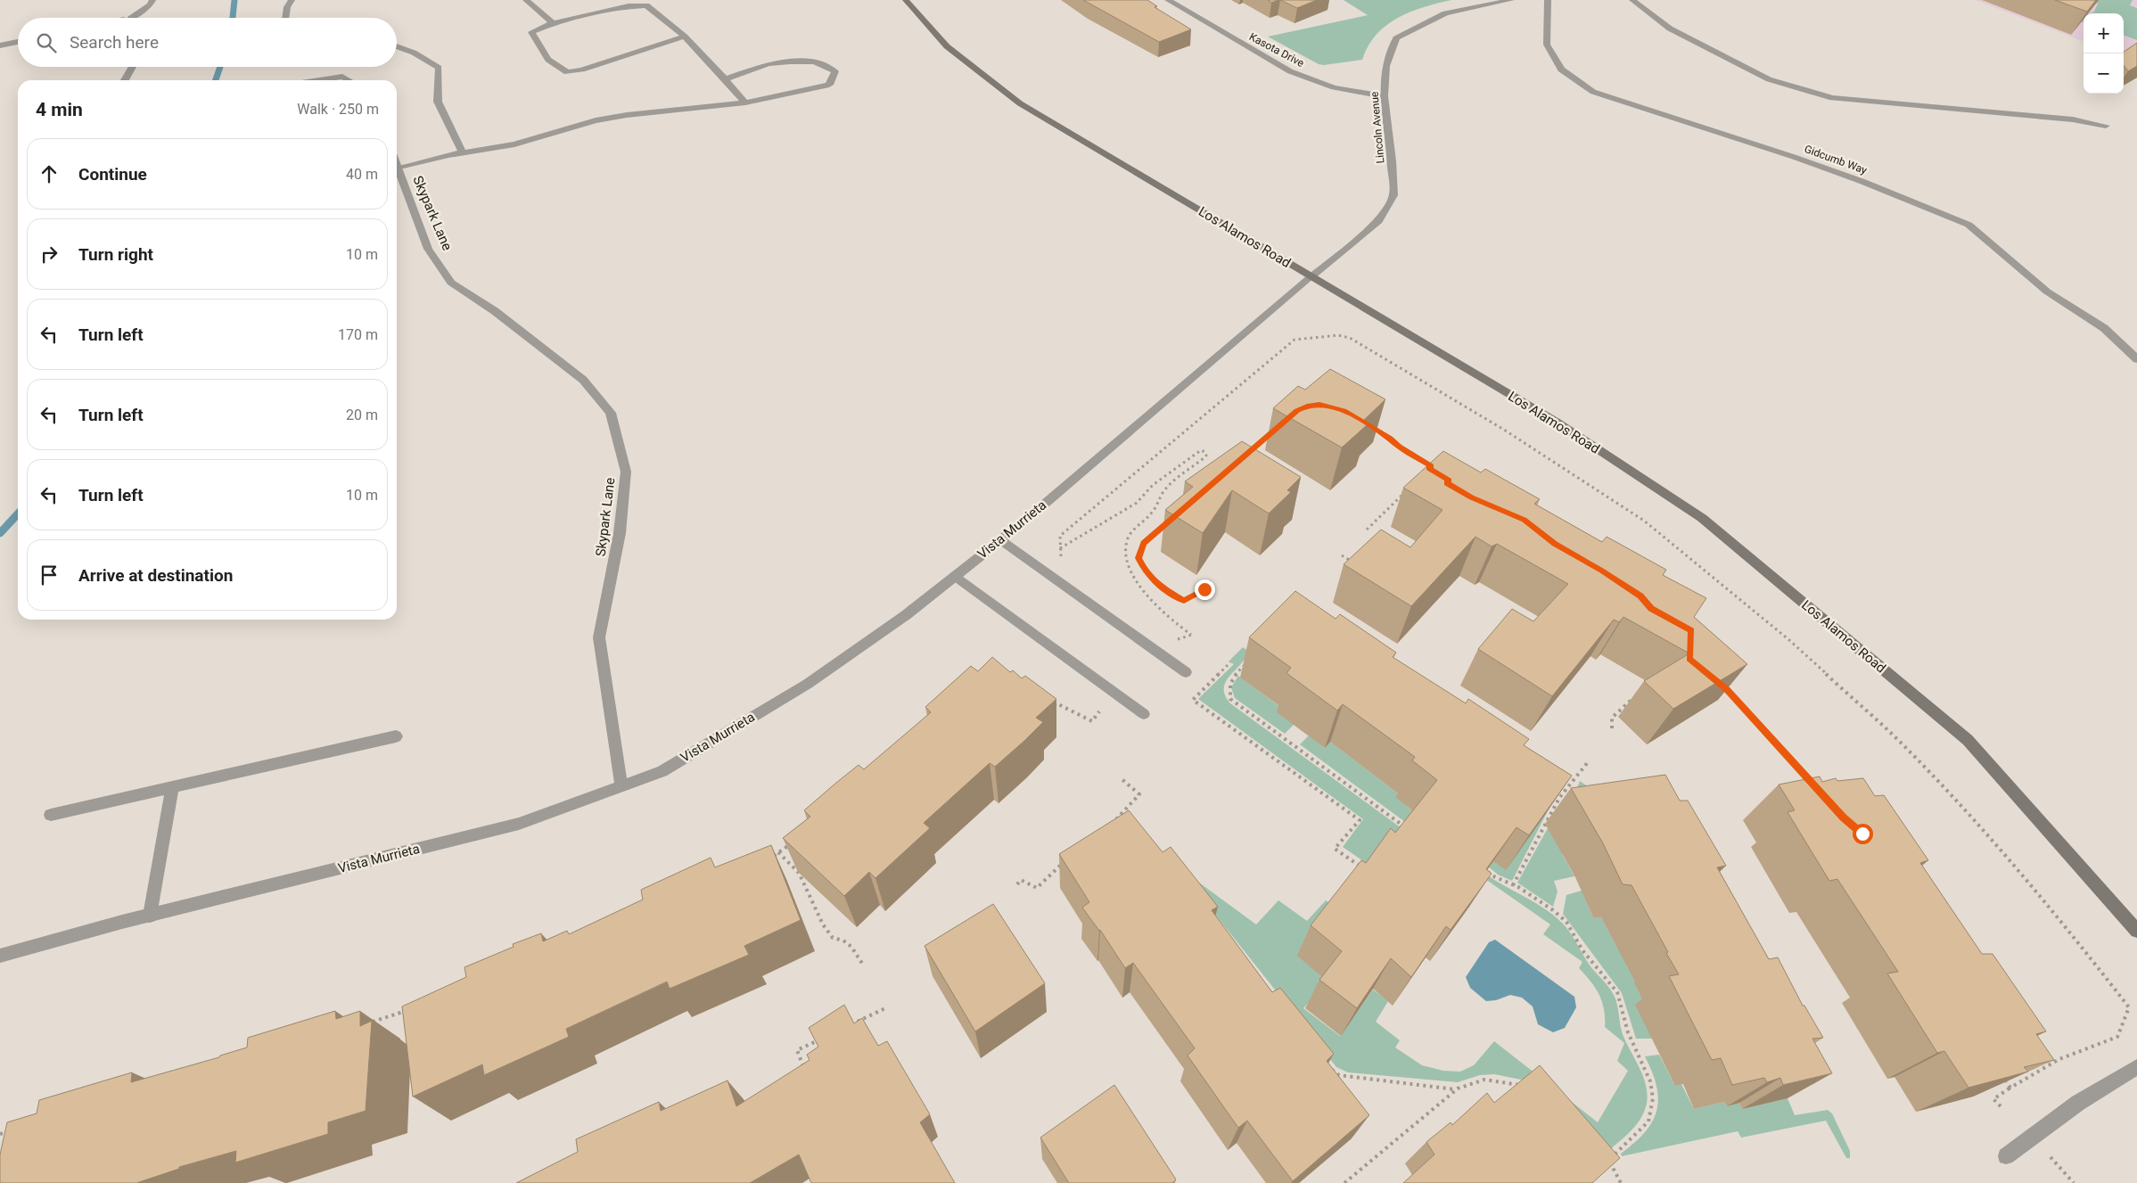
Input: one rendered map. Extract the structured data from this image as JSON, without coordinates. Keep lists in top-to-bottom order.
{
  "streets": {
    "main road": ["Los Alamos Road"],
    "street": [
      "Kasota Drive",
      "Lincoln Avenue",
      "Gidcumb Way",
      "Skypark Lane",
      "Vista Murrieta"
    ]
  },
  "crossings": [
    ["Kasota Drive", "Lincoln Avenue"],
    ["Lincoln Avenue", "Los Alamos Road"],
    ["Lincoln Avenue", "Vista Murrieta"],
    ["Skypark Lane", "Vista Murrieta"],
    ["Los Alamos Road", "Vista Murrieta"]
  ],
  "page": {
    "map_buttons": ["+", "−"],
    "search": "Search here",
    "heading": ["4 min", "Walk · 250 m"],
    "list": [
      ["Continue", "40 m"],
      ["Turn right", "10 m"],
      ["Turn left", "170 m"],
      ["Turn left", "20 m"],
      ["Turn left", "10 m"],
      "Arrive at destination"
    ]
  }
}
